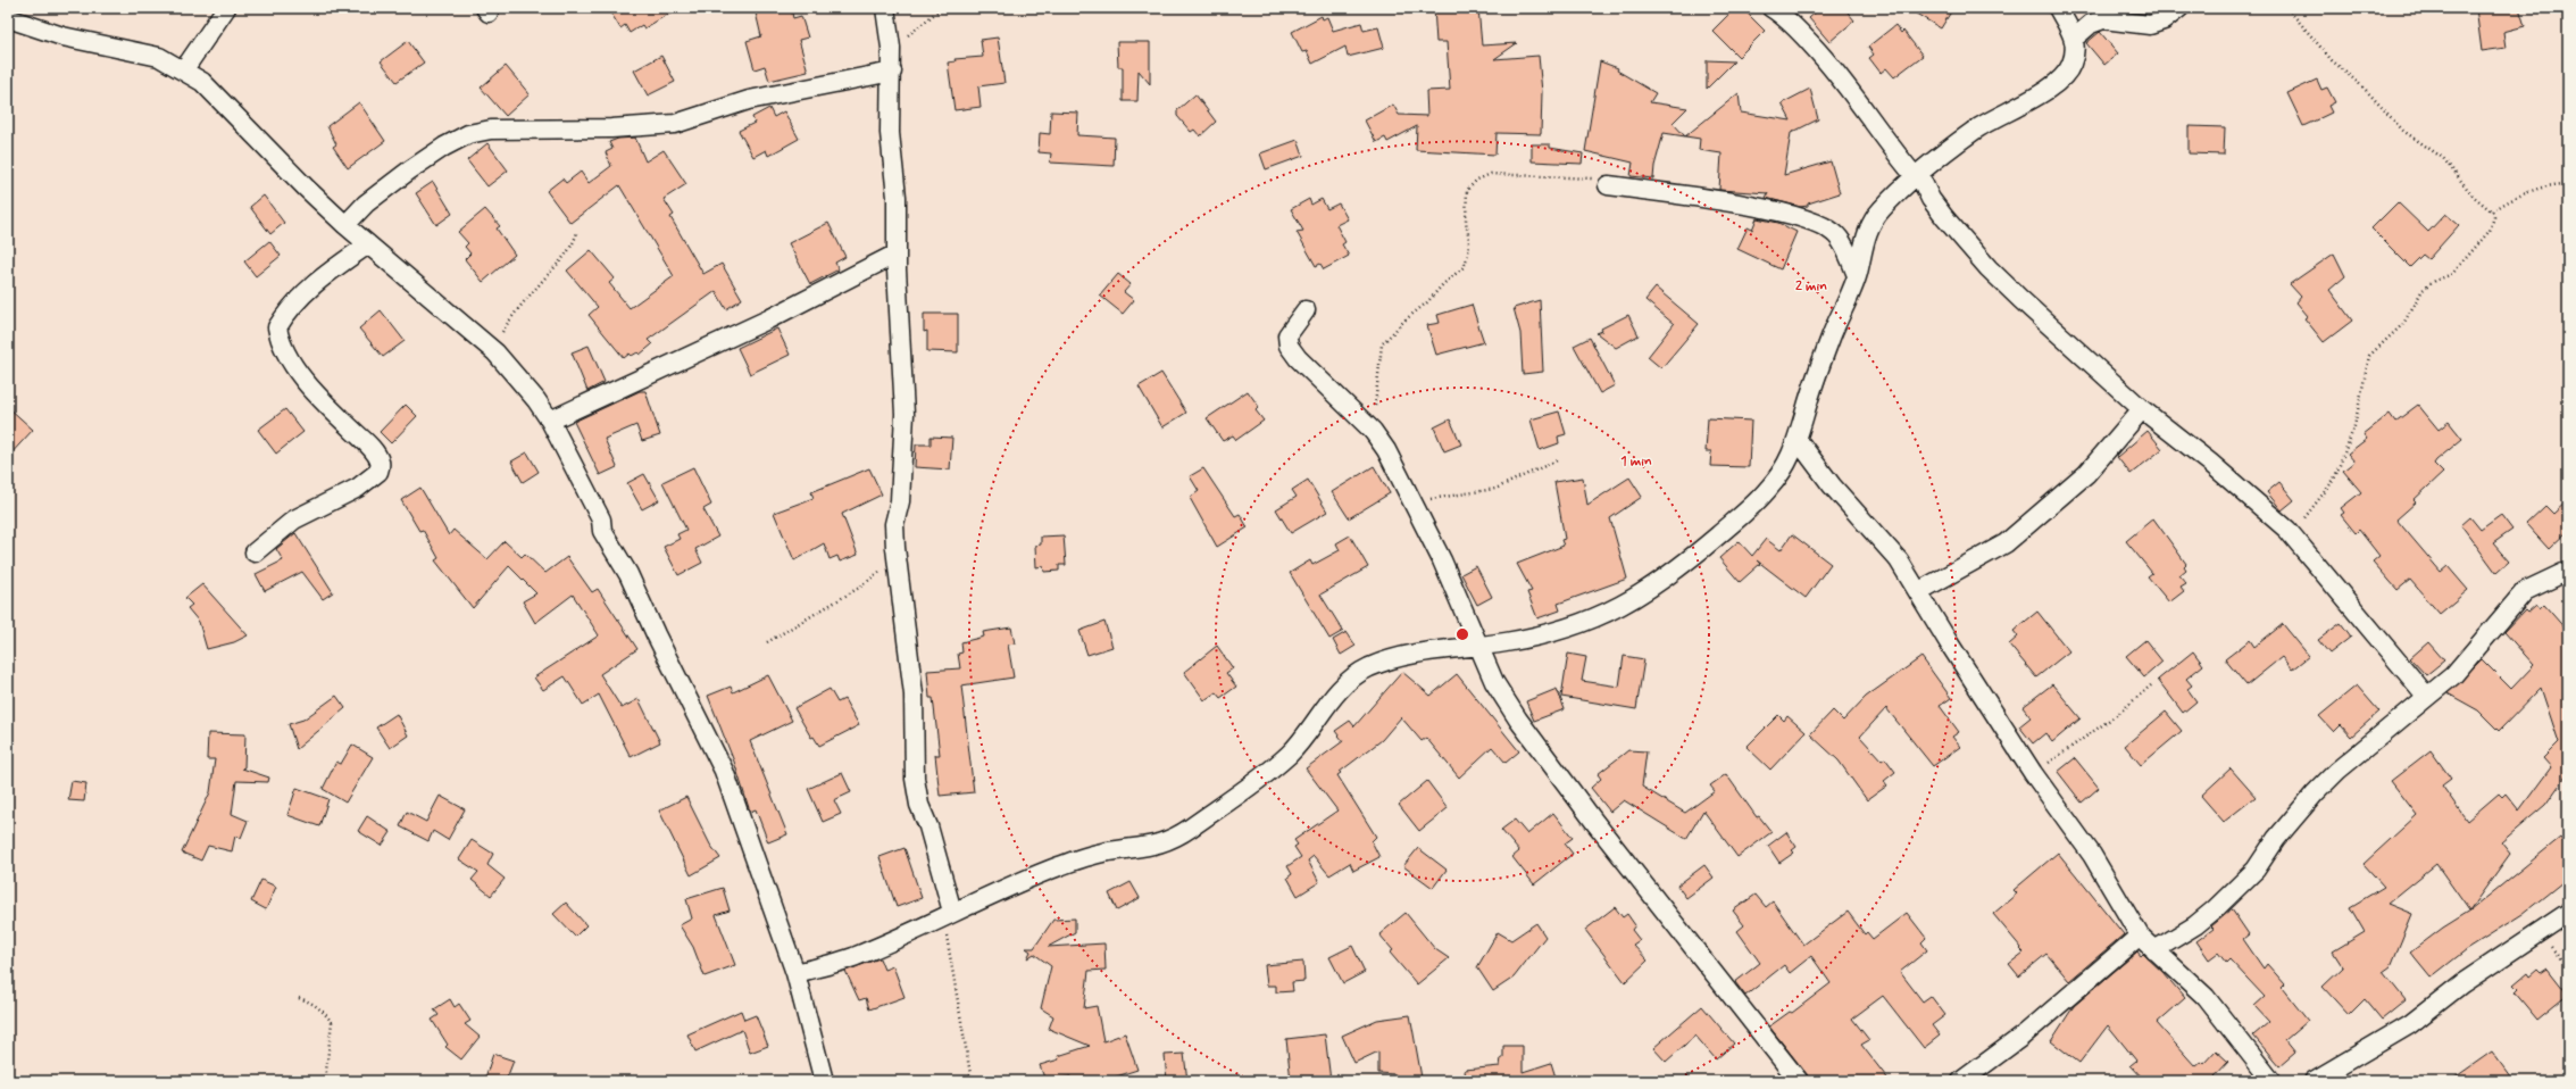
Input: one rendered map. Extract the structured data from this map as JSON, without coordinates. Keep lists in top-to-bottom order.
{
  "rings": ["2 min", "1 min"]
}
